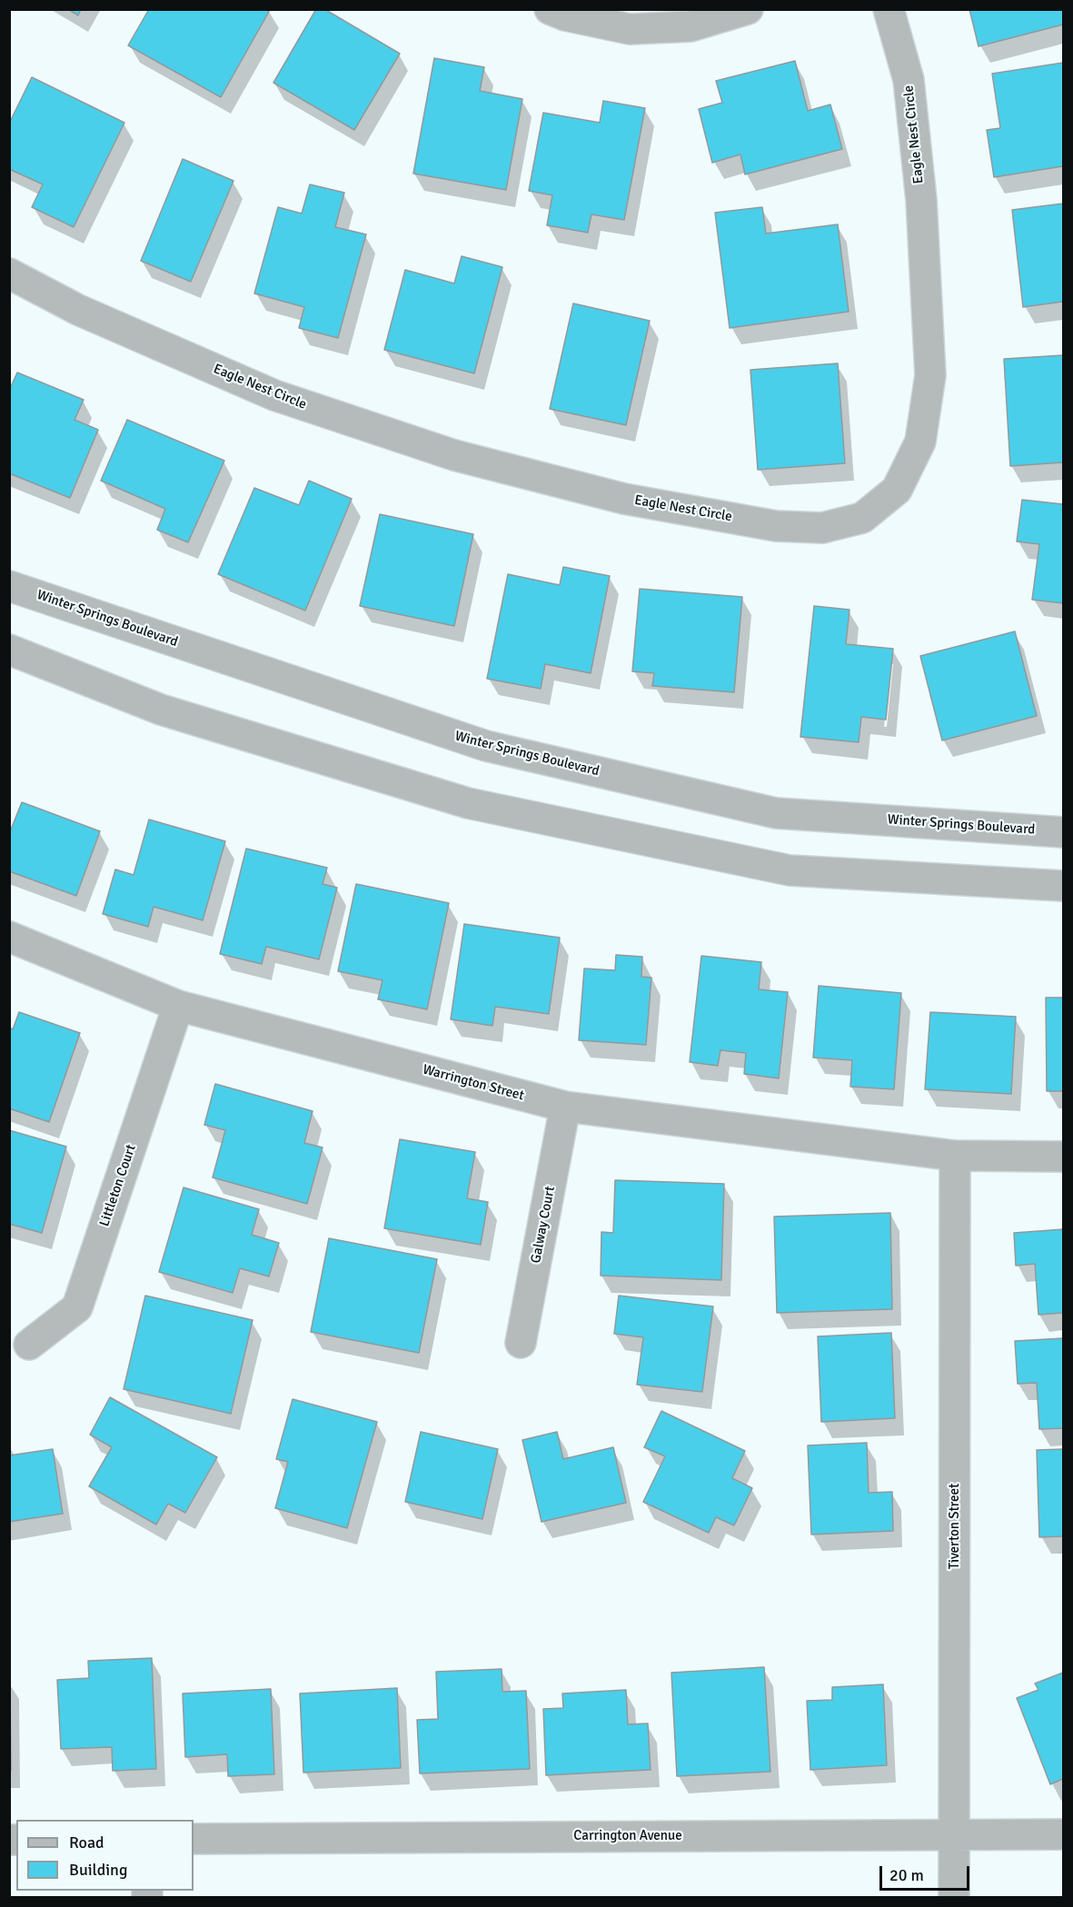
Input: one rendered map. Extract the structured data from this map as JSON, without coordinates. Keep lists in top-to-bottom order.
{
  "streets": {
    "street": [
      "Eagle Nest Circle",
      "Winter Springs Boulevard",
      "Warrington Street",
      "Littleton Court",
      "Galway Court",
      "Tiverton Street",
      "Carrington Avenue"
    ]
  },
  "crossings": [
    ["Warrington Street", "Littleton Court"],
    ["Warrington Street", "Galway Court"],
    ["Warrington Street", "Tiverton Street"],
    ["Tiverton Street", "Carrington Avenue"]
  ],
  "legend": ["Road", "Building"],
  "scale_bar": "20 m"
}
